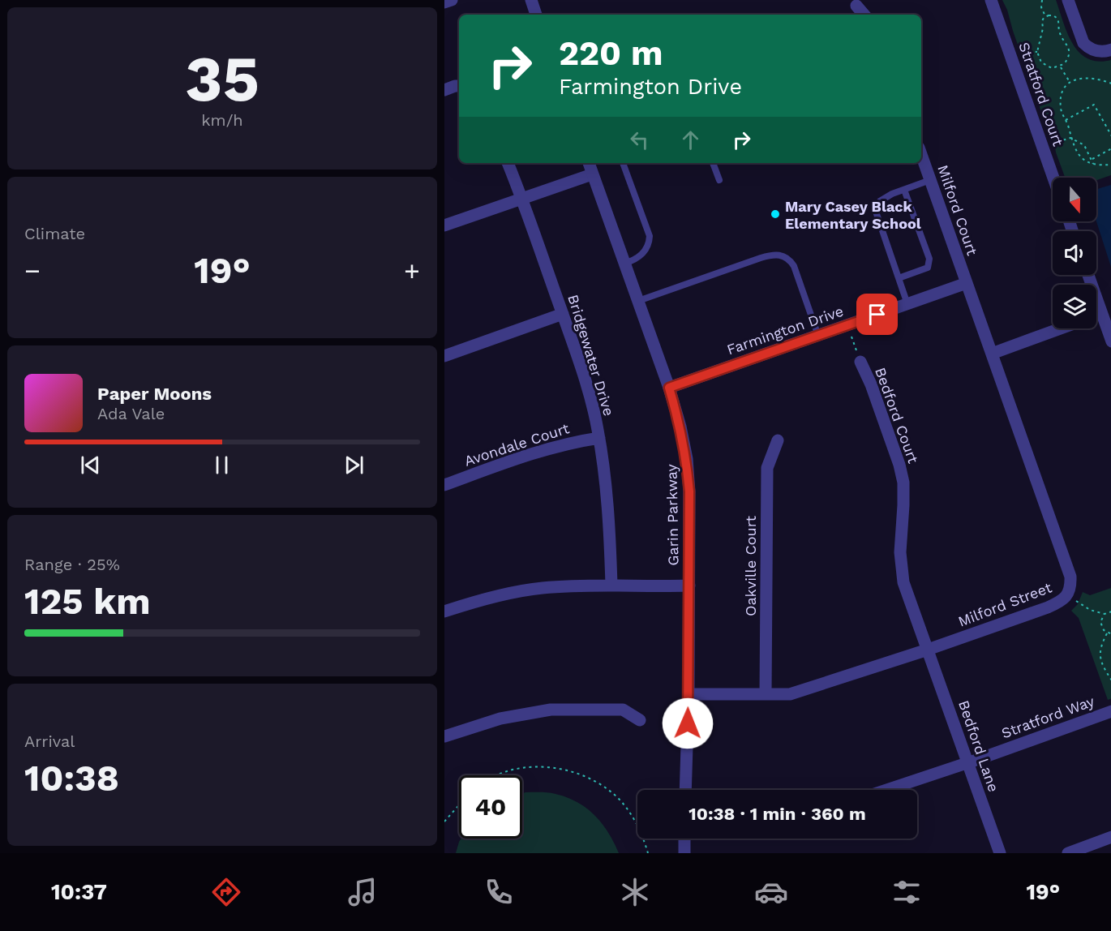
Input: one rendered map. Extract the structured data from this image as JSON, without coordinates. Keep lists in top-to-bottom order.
{
  "streets": {
    "street": [
      "Stratford Court",
      "Milford Court",
      "Farmington Drive",
      "Bridgewater Drive",
      "Bedford Court",
      "Avondale Court",
      "Garin Parkway",
      "Oakville Court",
      "Milford Street",
      "Stratford Way",
      "Bedford Lane"
    ]
  },
  "crossings": [
    ["Milford Court", "Farmington Drive"],
    ["Milford Court", "Milford Street"],
    ["Farmington Drive", "Garin Parkway"],
    ["Farmington Drive", "Milford Street"],
    ["Bridgewater Drive", "Avondale Court"],
    ["Bedford Court", "Milford Street"],
    ["Bedford Court", "Bedford Lane"],
    ["Garin Parkway", "Milford Street"],
    ["Oakville Court", "Milford Street"],
    ["Milford Street", "Bedford Lane"],
    ["Stratford Way", "Bedford Lane"]
  ],
  "places": ["Mary Casey Black Elementary School"],
  "north": "bottom",
  "page": {
    "tile": [
      ["35", "km/h"],
      "Climate",
      ["Range · 25%", "125 km"],
      ["Arrival", "10:38"]
    ],
    "turn": ["220 m", "Farmington Drive"],
    "heat": ["−", "19°", "+"],
    "song": ["Paper Moons", "Ada Vale"],
    "limit": "40",
    "trip": "10:38 · 1 min · 360 m",
    "tabs": ["10:37", "19°"]
  }
}
